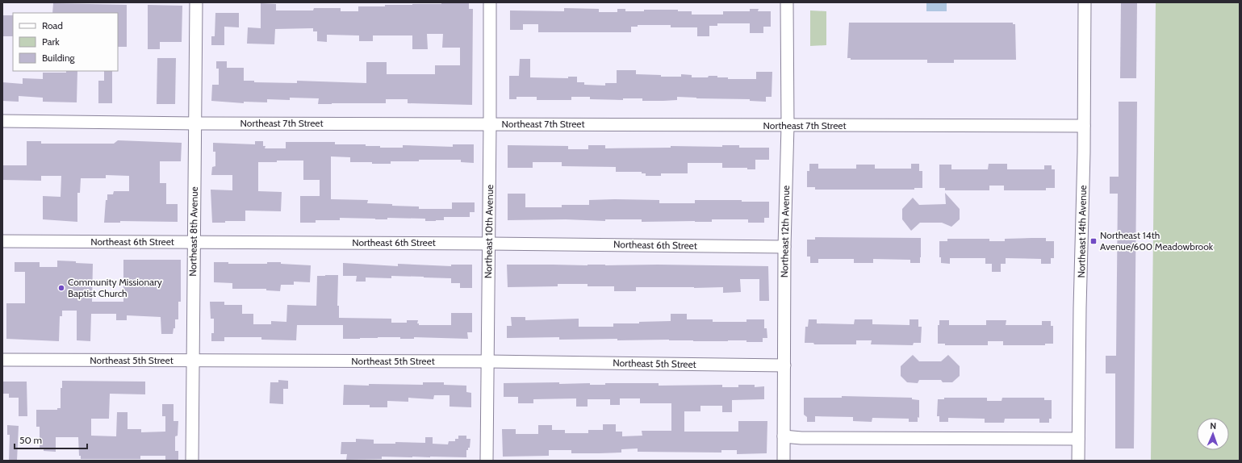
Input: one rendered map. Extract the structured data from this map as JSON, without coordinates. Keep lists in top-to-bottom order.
{
  "streets": {
    "street": [
      "Northeast 7th Street",
      "Northeast 8th Avenue",
      "Northeast 10th Avenue",
      "Northeast 12th Avenue",
      "Northeast 14th Avenue",
      "Northeast 6th Street",
      "Northeast 5th Street"
    ]
  },
  "crossings": [
    ["Northeast 7th Street", "Northeast 8th Avenue"],
    ["Northeast 7th Street", "Northeast 10th Avenue"],
    ["Northeast 7th Street", "Northeast 12th Avenue"],
    ["Northeast 7th Street", "Northeast 14th Avenue"],
    ["Northeast 8th Avenue", "Northeast 6th Street"],
    ["Northeast 8th Avenue", "Northeast 5th Street"],
    ["Northeast 10th Avenue", "Northeast 6th Street"],
    ["Northeast 10th Avenue", "Northeast 5th Street"],
    ["Northeast 12th Avenue", "Northeast 6th Street"],
    ["Northeast 12th Avenue", "Northeast 5th Street"]
  ],
  "places": {
    "transit": ["Northeast 14th Avenue/600 Meadowbrook"],
    "other": ["Community Missionary Baptist Church"]
  },
  "legend": ["Road", "Park", "Building"],
  "scale_bar": "50 m",
  "north": "top"
}
